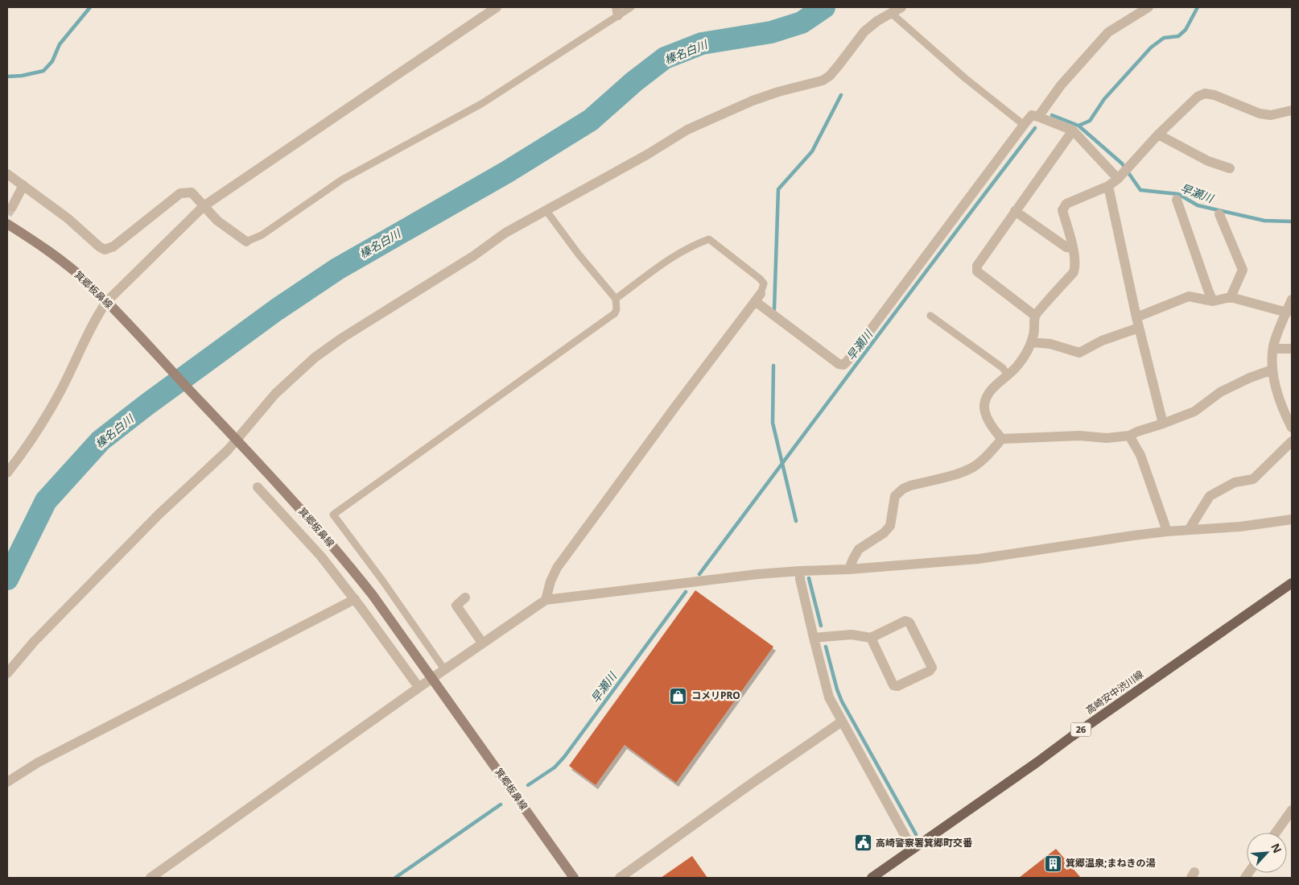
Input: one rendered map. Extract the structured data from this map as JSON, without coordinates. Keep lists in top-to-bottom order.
{
  "streets": {
    "main road": ["箕郷板鼻線", "高崎安中渋川線", "26"]
  },
  "water": ["榛名白川", "早瀬川"],
  "places": {
    "shop": ["コメリPRO"],
    "public building": ["高崎警察署箕郷町交番"],
    "building": ["箕郷温泉;まねきの湯"]
  },
  "north": "top right"
}
